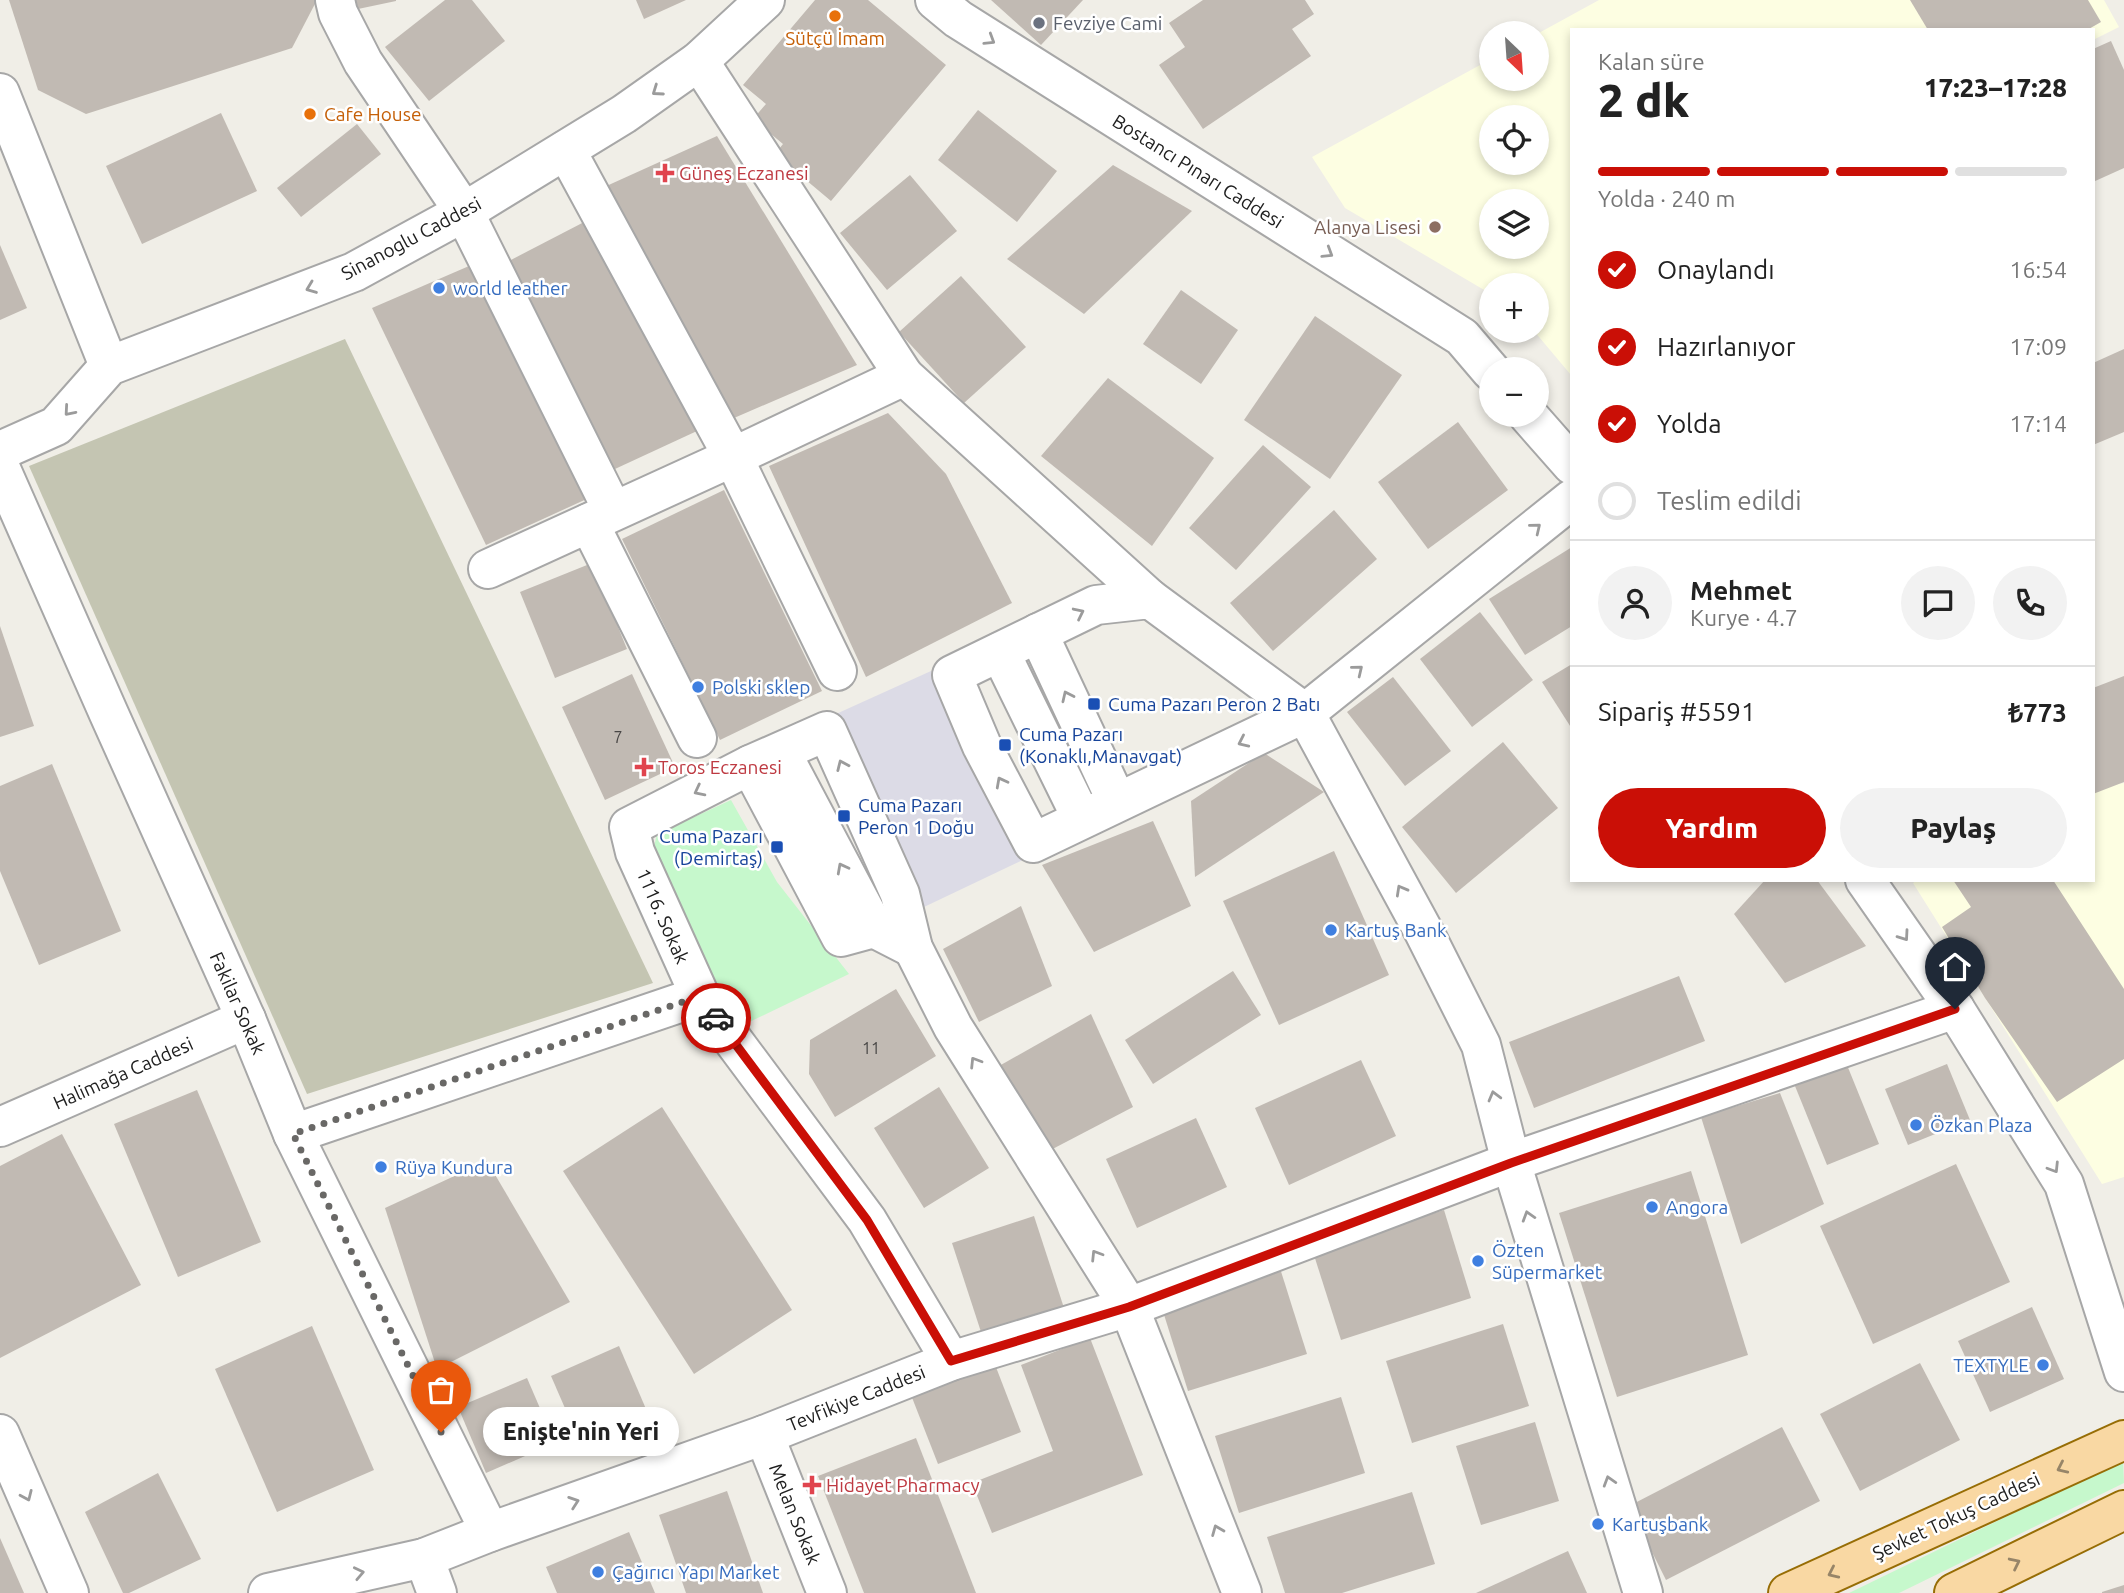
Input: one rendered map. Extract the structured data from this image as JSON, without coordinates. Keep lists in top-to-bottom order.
{
  "streets": {
    "main road": ["Şevket Tokuş Caddesi"],
    "street": [
      "Bostancı Pınarı Caddesi",
      "Sinanoglu Caddesi",
      "1116. Sokak",
      "Fakilar Sokak",
      "Halimağa Caddesi",
      "Tevfikiye Caddesi",
      "Melan Sokak"
    ]
  },
  "crossings": [
    ["1116. Sokak", "Tevfikiye Caddesi"],
    ["Fakilar Sokak", "Halimağa Caddesi"],
    ["Fakilar Sokak", "Tevfikiye Caddesi"],
    ["Tevfikiye Caddesi", "Melan Sokak"]
  ],
  "one_way": ["Sinanoglu Caddesi"],
  "places": {
    "other": [
      "Sütçü İmam",
      "Fevziye Cami",
      "Cafe House",
      "Alanya Lisesi",
      "world leather",
      "Polski sklep",
      "Kartuş Bank",
      "Özkan Plaza",
      "Rüya Kundura",
      "Angora",
      "Özten Süpermarket",
      "TEXTYLE",
      "Enişte'nin Yeri",
      "Kartuşbank",
      "Çağırıcı Yapı Market"
    ],
    "health": ["Güneş Eczanesi", "Toros Eczanesi", "Hidayet Pharmacy"],
    "transit": [
      "Cuma Pazarı Peron 2 Batı",
      "Cuma Pazarı (Konaklı,Manavgat)",
      "Cuma Pazarı Peron 1 Doğu",
      "Cuma Pazarı (Demirtaş)"
    ]
  },
  "house_numbers": ["7", "11"],
  "north": "bottom right",
  "page": {
    "map_buttons": ["+", "−"],
    "heading": ["2 dk", "Kalan süre", "17:23–17:28"],
    "panel": [
      "Mehmet",
      "Kurye · 4.7",
      "Sipariş #5591",
      "₺773"
    ],
    "bar": "Yolda · 240 m",
    "list": [
      ["Onaylandı", "16:54"],
      ["Hazırlanıyor", "17:09"],
      ["Yolda", "17:14"],
      "Teslim edildi"
    ],
    "buttons": ["Yardım", "Paylaş"],
    "bubble": "Enişte'nin Yeri"
  }
}
